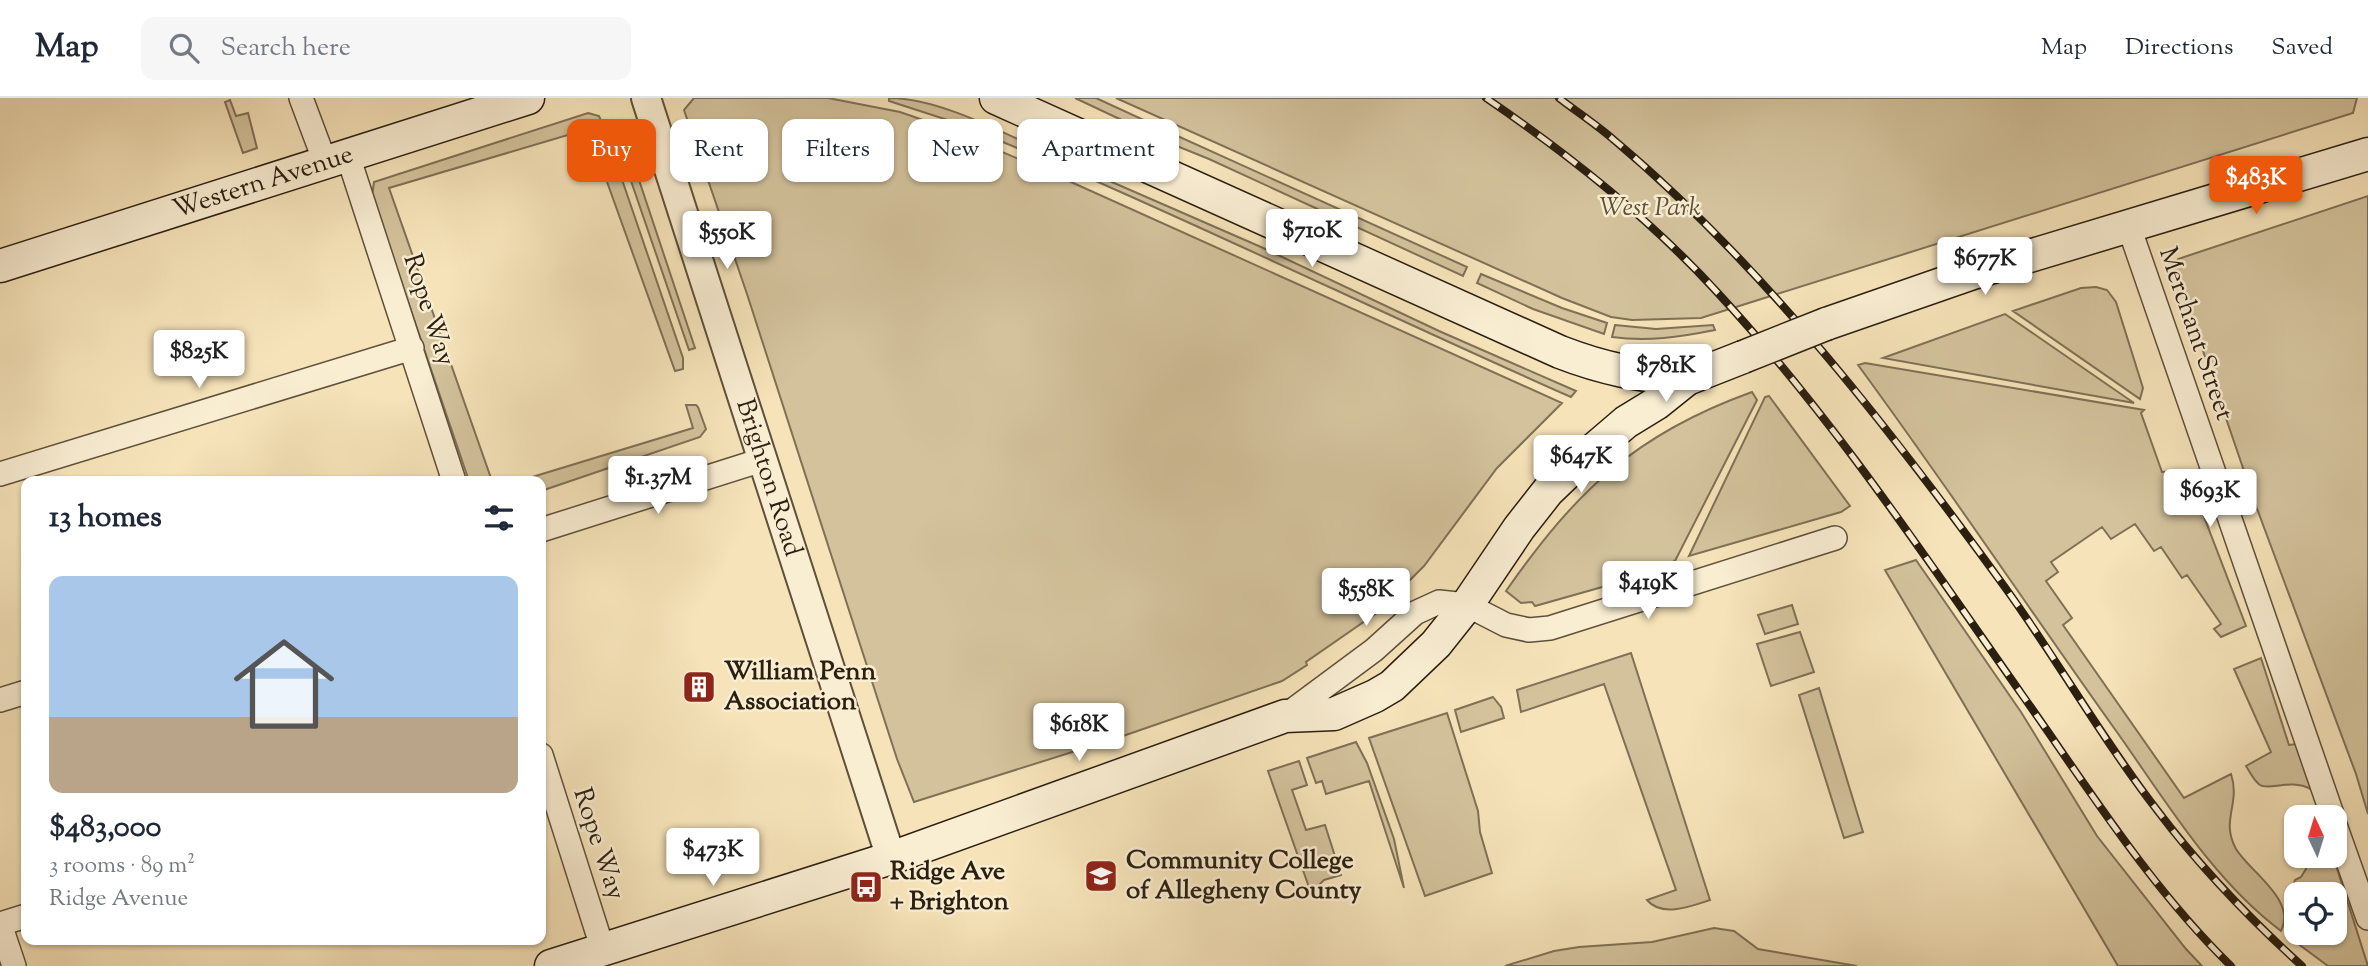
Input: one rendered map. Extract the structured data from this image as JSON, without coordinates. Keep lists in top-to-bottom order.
{
  "streets": {
    "main road": ["Western Avenue"],
    "street": ["Rope Way", "Merchant Street", "Brighton Road"]
  },
  "crossings": [
    ["Western Avenue", "Rope Way"]
  ],
  "parks": ["West Park"],
  "places": {
    "building": ["William Penn Association"],
    "school or university": ["Community College of Allegheny County"],
    "bus stop": ["Ridge Ave + Brighton"]
  },
  "north": "top",
  "page": {
    "header": "Map",
    "search": "Search here",
    "nav": ["Map", "Directions", "Saved"],
    "chip": [
      "Buy",
      "Rent",
      "Filters",
      "New",
      "Apartment"
    ],
    "price": [
      "$483K",
      "$710K",
      "$550K",
      "$677K",
      "$825K",
      "$781K",
      "$647K",
      "$1.37M",
      "$693K",
      "$419K",
      "$558K",
      "$618K",
      "$473K"
    ],
    "heading": "13 homes",
    "list": [
      {
        "name": "$483,000",
        "note": "3 rooms · 89 m² · Ridge Avenue"
      }
    ]
  }
}
